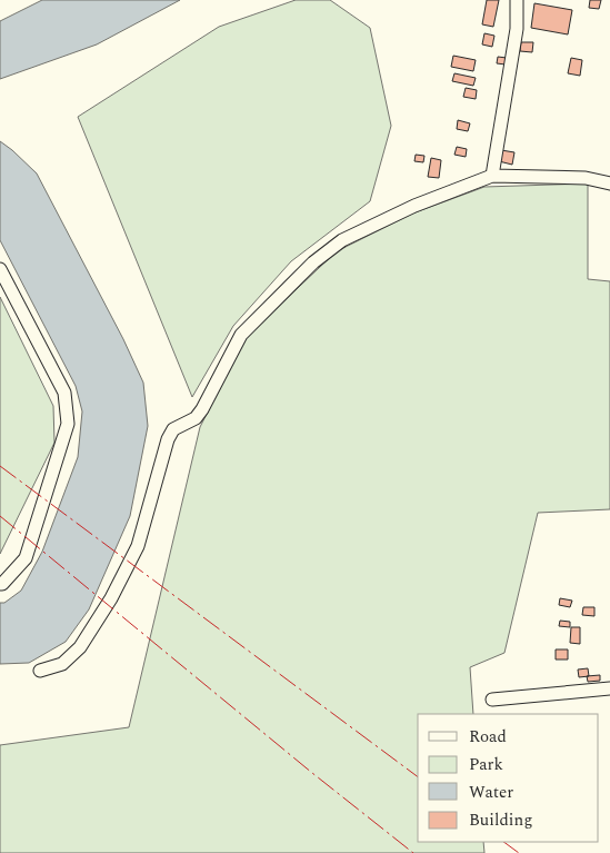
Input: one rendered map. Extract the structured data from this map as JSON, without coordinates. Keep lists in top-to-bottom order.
{
  "legend": [
    "Road",
    "Park",
    "Water",
    "Building"
  ]
}
